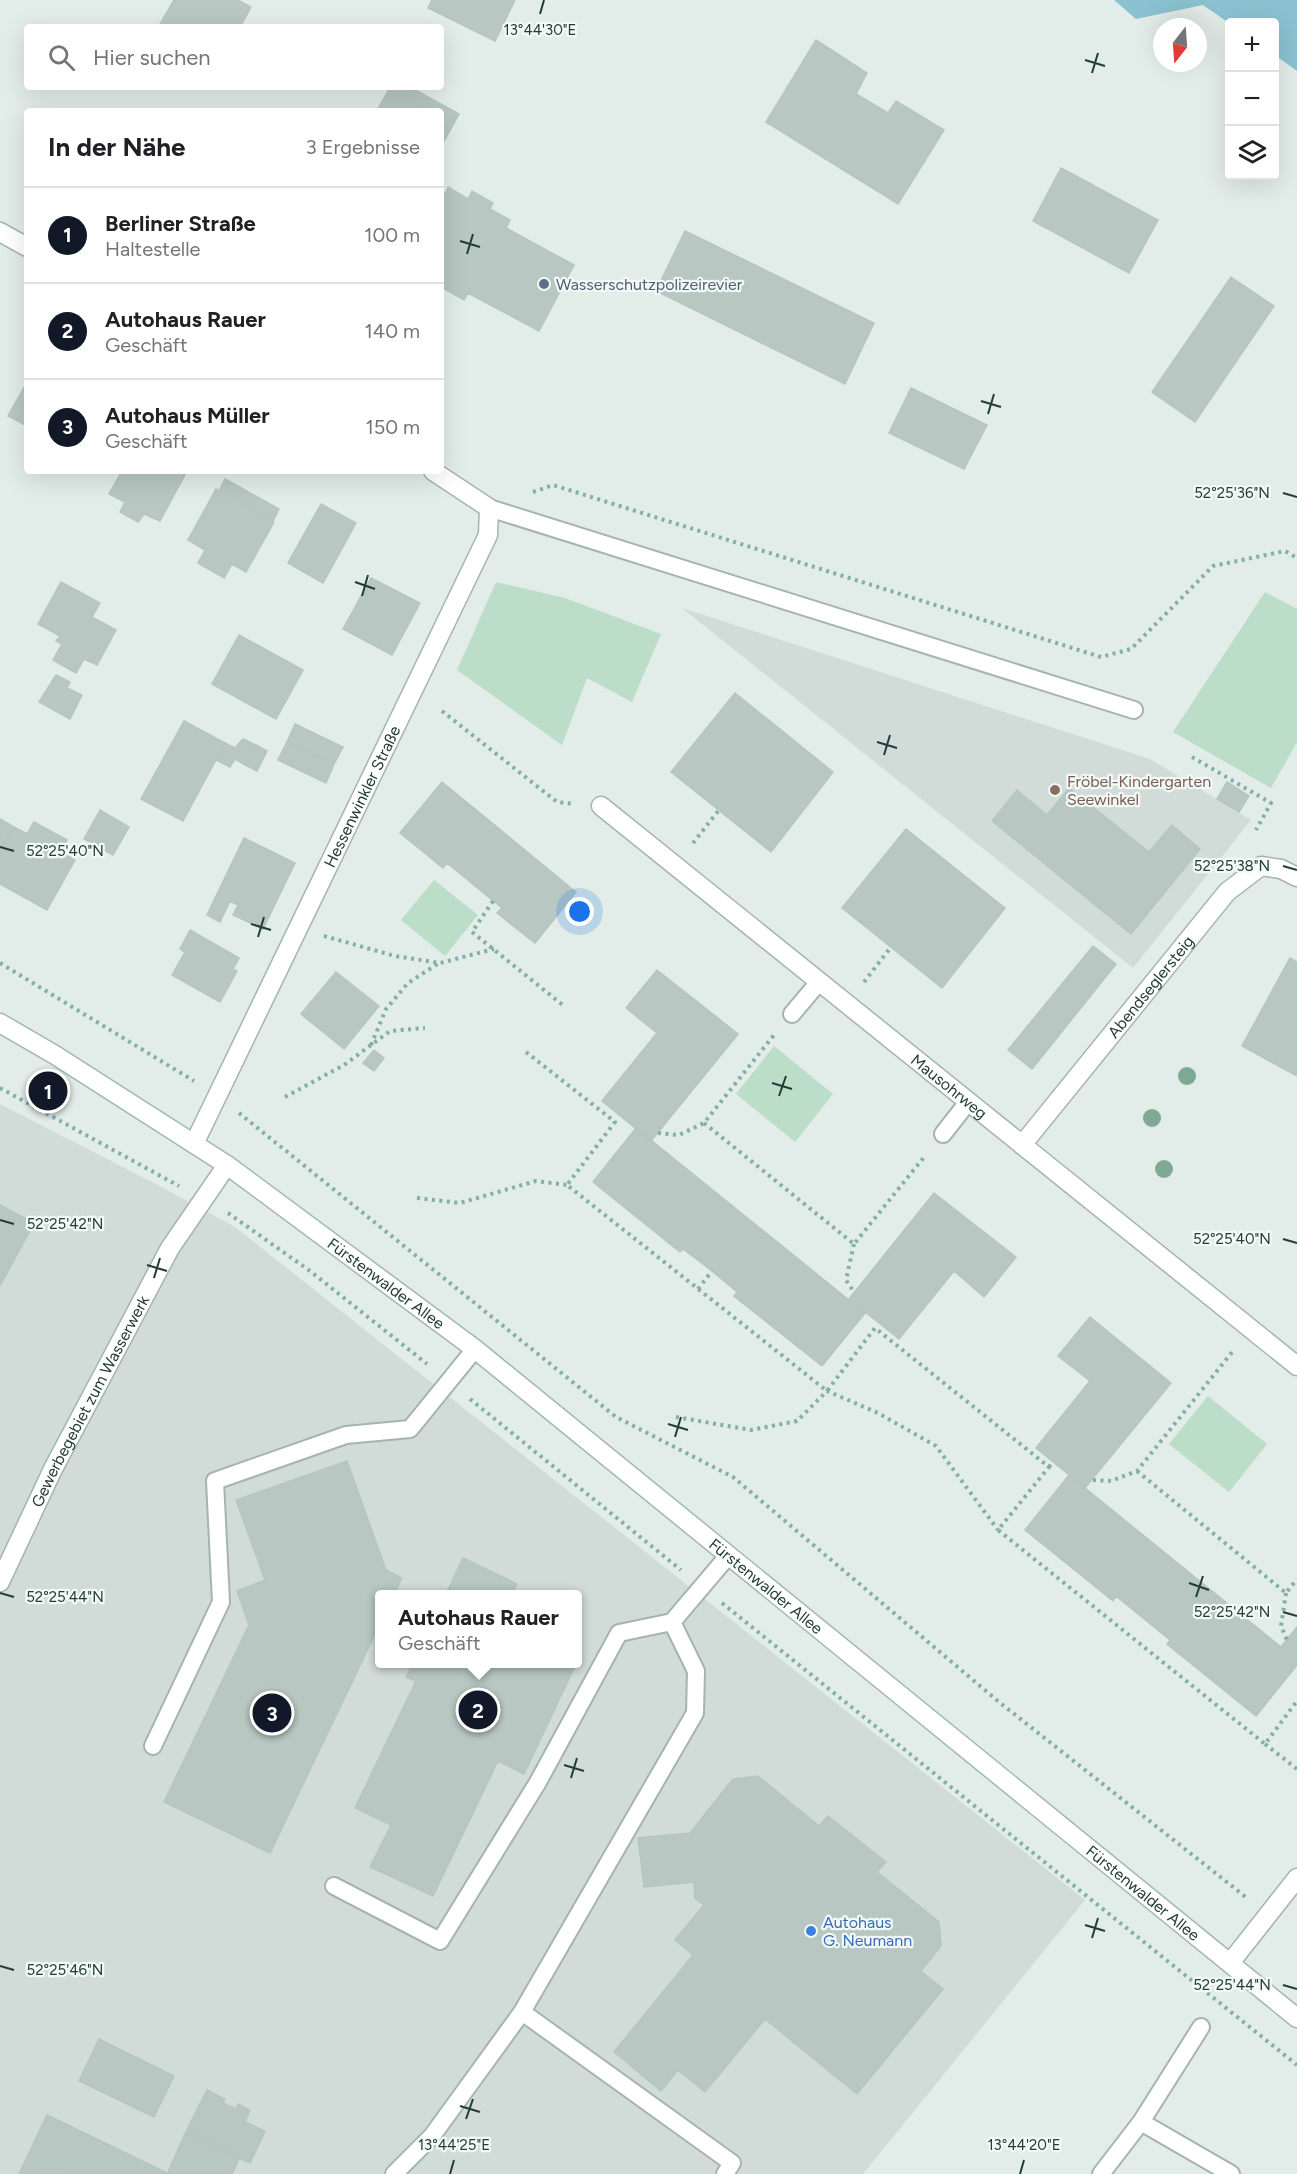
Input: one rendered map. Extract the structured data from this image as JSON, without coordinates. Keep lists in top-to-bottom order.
{
  "streets": {
    "street": [
      "Hessenwinkler Straße",
      "Abendseglersteig",
      "Mausohrweg",
      "Fürstenwalder Allee",
      "Gewerbegebiet zum Wasserwerk"
    ]
  },
  "crossings": [
    ["Hessenwinkler Straße", "Fürstenwalder Allee"],
    ["Abendseglersteig", "Mausohrweg"],
    ["Fürstenwalder Allee", "Gewerbegebiet zum Wasserwerk"]
  ],
  "places": ["Wasserschutzpolizeirevier", "Fröbel-Kindergarten Seewinkel", "Autohaus G. Neumann"],
  "north": "bottom",
  "page": {
    "map_buttons": ["+", "−"],
    "search": "Hier suchen",
    "heading": ["In der Nähe", "3 Ergebnisse"],
    "list": [
      {
        "mark": "1",
        "name": "Berliner Straße",
        "note": "Haltestelle",
        "value": "100 m"
      },
      {
        "mark": "2",
        "name": "Autohaus Rauer",
        "note": "Geschäft",
        "value": "140 m"
      },
      {
        "mark": "3",
        "name": "Autohaus Müller",
        "note": "Geschäft",
        "value": "150 m"
      }
    ],
    "pins": ["1", "2", "3"],
    "popup": ["Autohaus Rauer", "Geschäft"]
  },
  "coordinates": [
    "13°44'30\"E",
    "52°25'36\"N",
    "52°25'40\"N",
    "52°25'38\"N",
    "52°25'42\"N",
    "52°25'44\"N",
    "52°25'46\"N",
    "13°44'25\"E",
    "13°44'20\"E"
  ]
}
